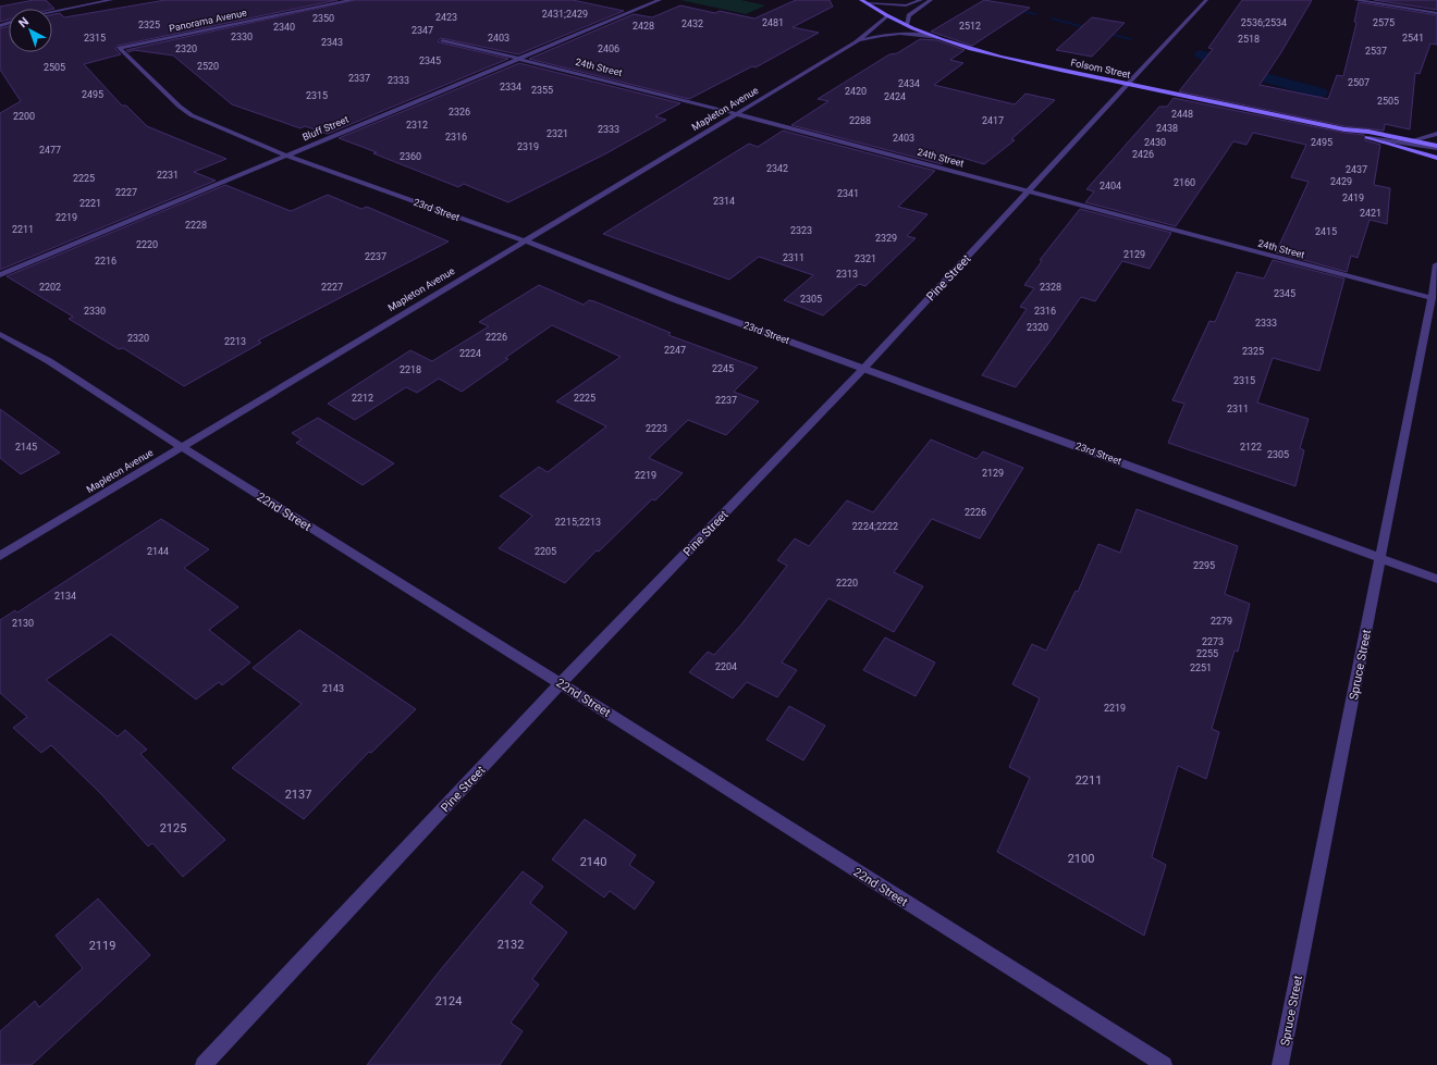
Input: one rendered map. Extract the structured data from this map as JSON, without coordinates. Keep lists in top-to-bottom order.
{
  "streets": {
    "main road": ["Folsom Street"],
    "street": [
      "Panorama Avenue",
      "24th Street",
      "Mapleton Avenue",
      "Bluff Street",
      "23rd Street",
      "Pine Street",
      "22nd Street",
      "Spruce Street"
    ]
  },
  "crossings": [
    ["Panorama Avenue", "23rd Street"],
    ["24th Street", "Mapleton Avenue"],
    ["24th Street", "Bluff Street"],
    ["24th Street", "Pine Street"],
    ["24th Street", "Spruce Street"],
    ["Folsom Street", "Mapleton Avenue"],
    ["Folsom Street", "Pine Street"],
    ["Mapleton Avenue", "23rd Street"],
    ["Mapleton Avenue", "22nd Street"],
    ["Bluff Street", "23rd Street"],
    ["23rd Street", "Pine Street"],
    ["23rd Street", "Spruce Street"],
    ["Pine Street", "22nd Street"]
  ],
  "house_numbers": [
    "2431;2429",
    "2423",
    "2350",
    "2481",
    "2536;2534",
    "2575",
    "2432",
    "2325",
    "2428",
    "2512",
    "2340",
    "2347",
    "2330",
    "2315",
    "2403",
    "2541",
    "2518",
    "2343",
    "2320",
    "2406",
    "2537",
    "2345",
    "2520",
    "2505",
    "2337",
    "2333",
    "2507",
    "2434",
    "2334",
    "2355",
    "2420",
    "2495",
    "2315",
    "2424",
    "2505",
    "2326",
    "2448",
    "2200",
    "2288",
    "2417",
    "2312",
    "2438",
    "2333",
    "2321",
    "2316",
    "2403",
    "2430",
    "2495",
    "2319",
    "2477",
    "2426",
    "2360",
    "2342",
    "2437",
    "2231",
    "2225",
    "2429",
    "2160",
    "2404",
    "2227",
    "2341",
    "2419",
    "2314",
    "2221",
    "2421",
    "2219",
    "2228",
    "2211",
    "2323",
    "2415",
    "2329",
    "2220",
    "2129",
    "2237",
    "2311",
    "2321",
    "2216",
    "2313",
    "2202",
    "2227",
    "2328",
    "2345",
    "2305",
    "2330",
    "2316",
    "2333",
    "2320",
    "2226",
    "2320",
    "2213",
    "2247",
    "2325",
    "2224",
    "2245",
    "2218",
    "2315",
    "2212",
    "2225",
    "2237",
    "2311",
    "2223",
    "2145",
    "2122",
    "2305",
    "2129",
    "2219",
    "2226",
    "2215;2213",
    "2224;2222",
    "2144",
    "2205",
    "2295",
    "2220",
    "2134",
    "2279",
    "2130",
    "2273",
    "2255",
    "2204",
    "2251",
    "2143",
    "2219",
    "2211",
    "2137",
    "2125",
    "2100",
    "2140",
    "2132",
    "2119",
    "2124"
  ],
  "north": "top left"
}
